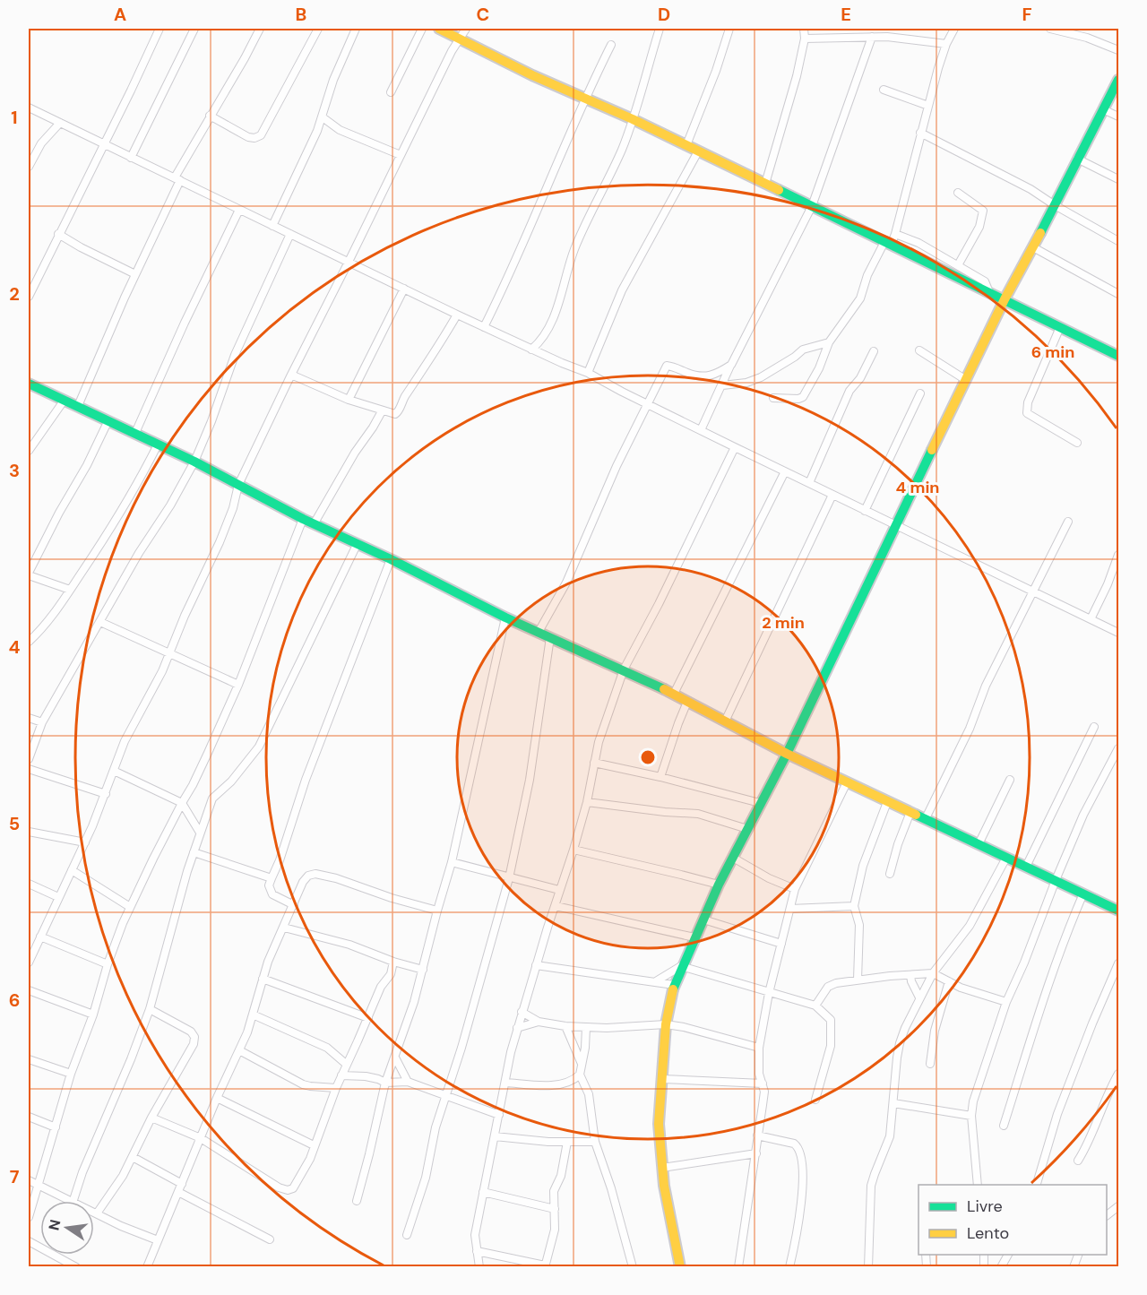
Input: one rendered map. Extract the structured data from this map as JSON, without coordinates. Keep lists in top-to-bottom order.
{
  "legend": ["Livre", "Lento"],
  "north": "left",
  "grid": {
    "columns": [
      "A",
      "B",
      "C",
      "D",
      "E",
      "F"
    ],
    "rows": [
      "1",
      "2",
      "3",
      "4",
      "5",
      "6",
      "7"
    ]
  },
  "rings": ["6 min", "4 min", "2 min"]
}
